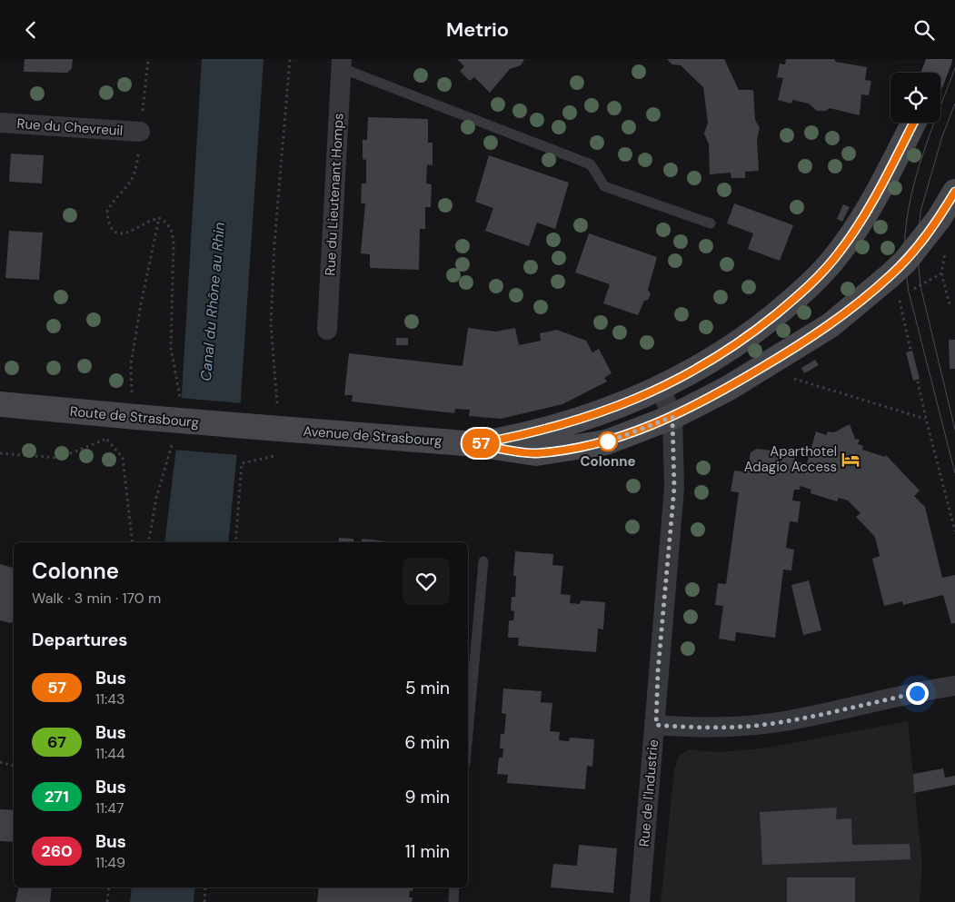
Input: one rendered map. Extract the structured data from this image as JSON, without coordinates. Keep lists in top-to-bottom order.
{
  "streets": {
    "main road": ["Route de Strasbourg", "Avenue de Strasbourg"],
    "street": ["Rue du Chevreuil", "Rue du Lieutenant Homps", "Rue de l'Industrie"]
  },
  "crossings": [
    ["Route de Strasbourg", "Avenue de Strasbourg"],
    ["Avenue de Strasbourg", "Rue de l'Industrie"]
  ],
  "water": ["Canal du Rhône au Rhin"],
  "places": {
    "other": ["Colonne"],
    "hotel": ["Aparthotel Adagio Access"]
  },
  "lines": ["bus line 57"],
  "page": {
    "header": "Metrio",
    "on_map": "57",
    "heading": [
      ["Colonne", "Walk · 3 min · 170 m"],
      "Departures"
    ],
    "list": [
      {
        "mark": "57",
        "name": "Bus",
        "note": "11:43",
        "value": "5 min"
      },
      {
        "mark": "67",
        "name": "Bus",
        "note": "11:44",
        "value": "6 min"
      },
      {
        "mark": "271",
        "name": "Bus",
        "note": "11:47",
        "value": "9 min"
      },
      {
        "mark": "260",
        "name": "Bus",
        "note": "11:49",
        "value": "11 min"
      }
    ]
  }
}
